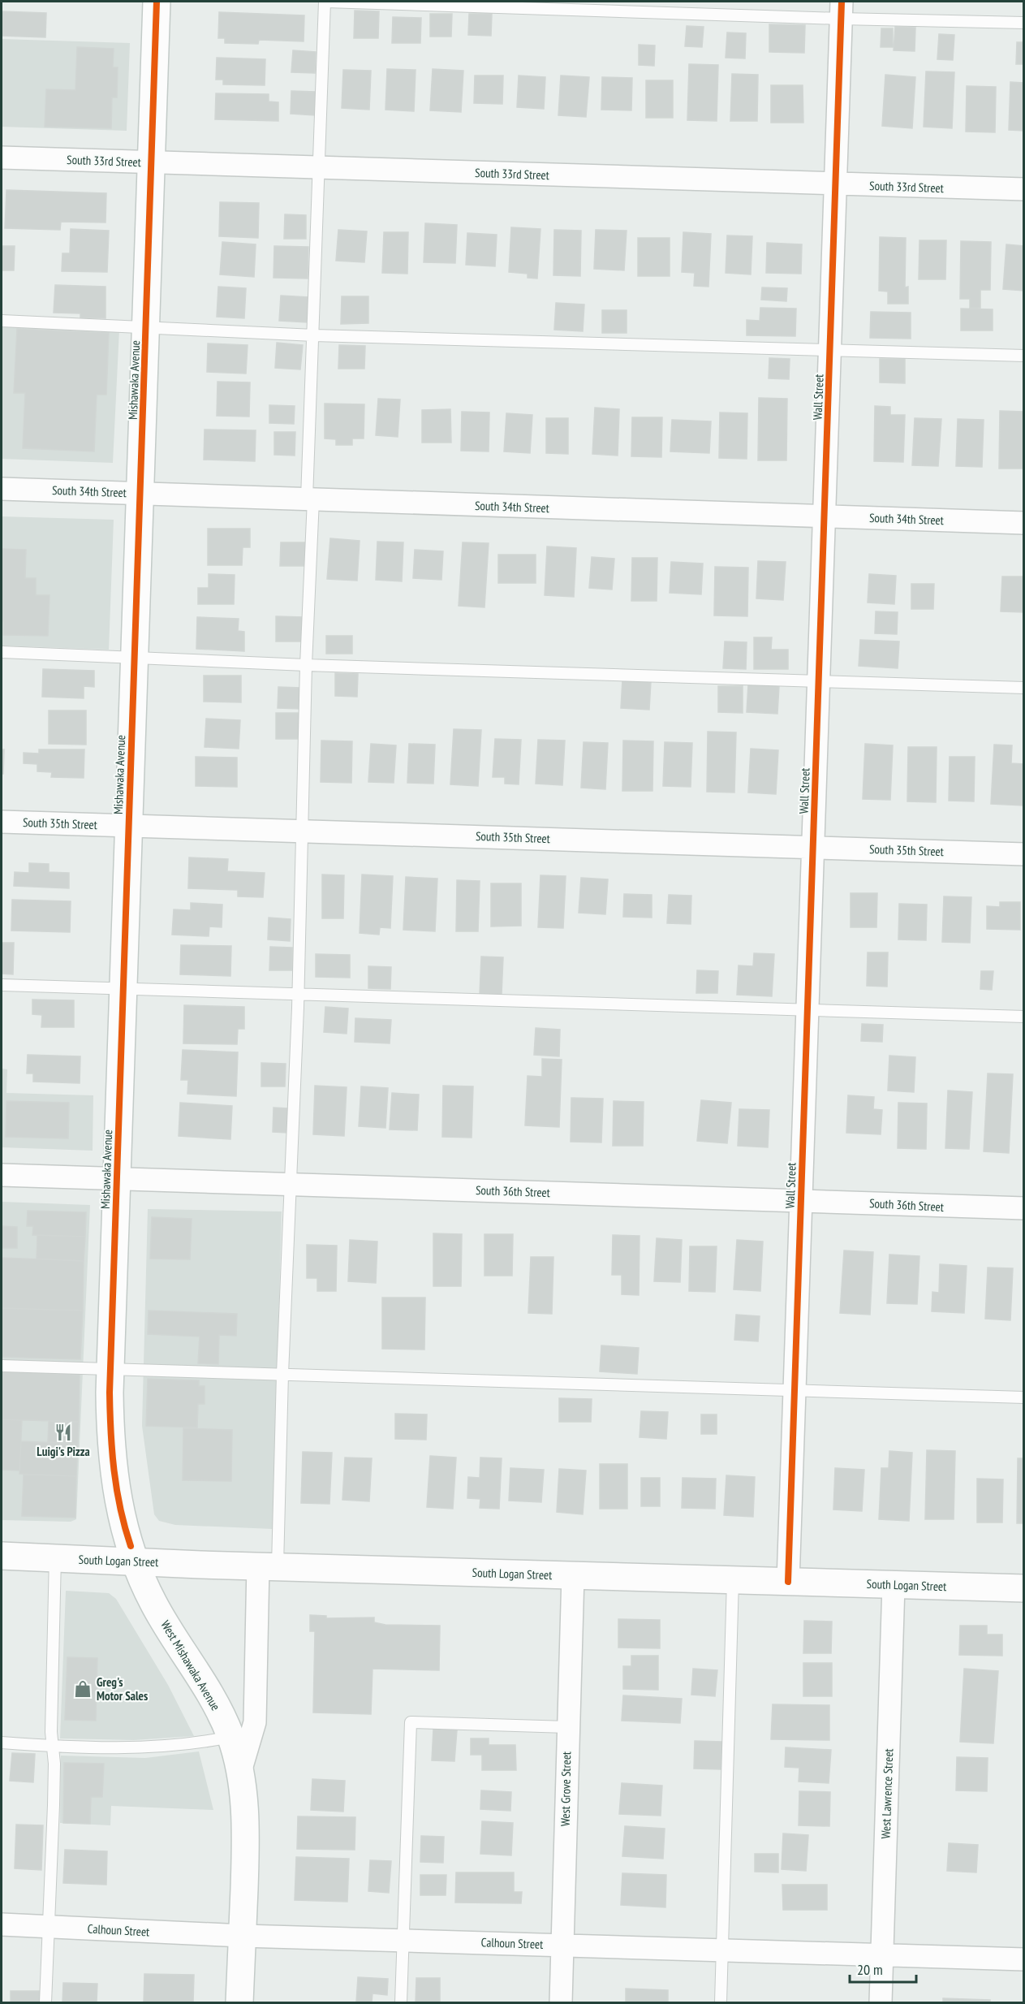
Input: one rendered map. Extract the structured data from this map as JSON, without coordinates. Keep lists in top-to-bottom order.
{
  "streets": {
    "main road": ["Mishawaka Avenue", "South Logan Street", "West Mishawaka Avenue"],
    "street": [
      "South 33rd Street",
      "Wall Street",
      "South 34th Street",
      "South 35th Street",
      "South 36th Street",
      "West Grove Street",
      "West Lawrence Street",
      "Calhoun Street"
    ]
  },
  "crossings": [
    ["South 33rd Street", "Mishawaka Avenue"],
    ["South 33rd Street", "Wall Street"],
    ["Mishawaka Avenue", "South 34th Street"],
    ["Mishawaka Avenue", "South 35th Street"],
    ["Mishawaka Avenue", "South 36th Street"],
    ["Mishawaka Avenue", "South Logan Street"],
    ["Mishawaka Avenue", "West Mishawaka Avenue"],
    ["Wall Street", "South 34th Street"],
    ["Wall Street", "South 35th Street"],
    ["Wall Street", "South 36th Street"],
    ["Wall Street", "South Logan Street"],
    ["South Logan Street", "West Mishawaka Avenue"],
    ["South Logan Street", "West Grove Street"],
    ["South Logan Street", "West Lawrence Street"],
    ["West Mishawaka Avenue", "Calhoun Street"],
    ["West Grove Street", "Calhoun Street"],
    ["West Lawrence Street", "Calhoun Street"]
  ],
  "places": {
    "restaurant": ["Luigi's Pizza"],
    "shop": ["Greg's Motor Sales"]
  },
  "scale_bar": "20 m"
}
